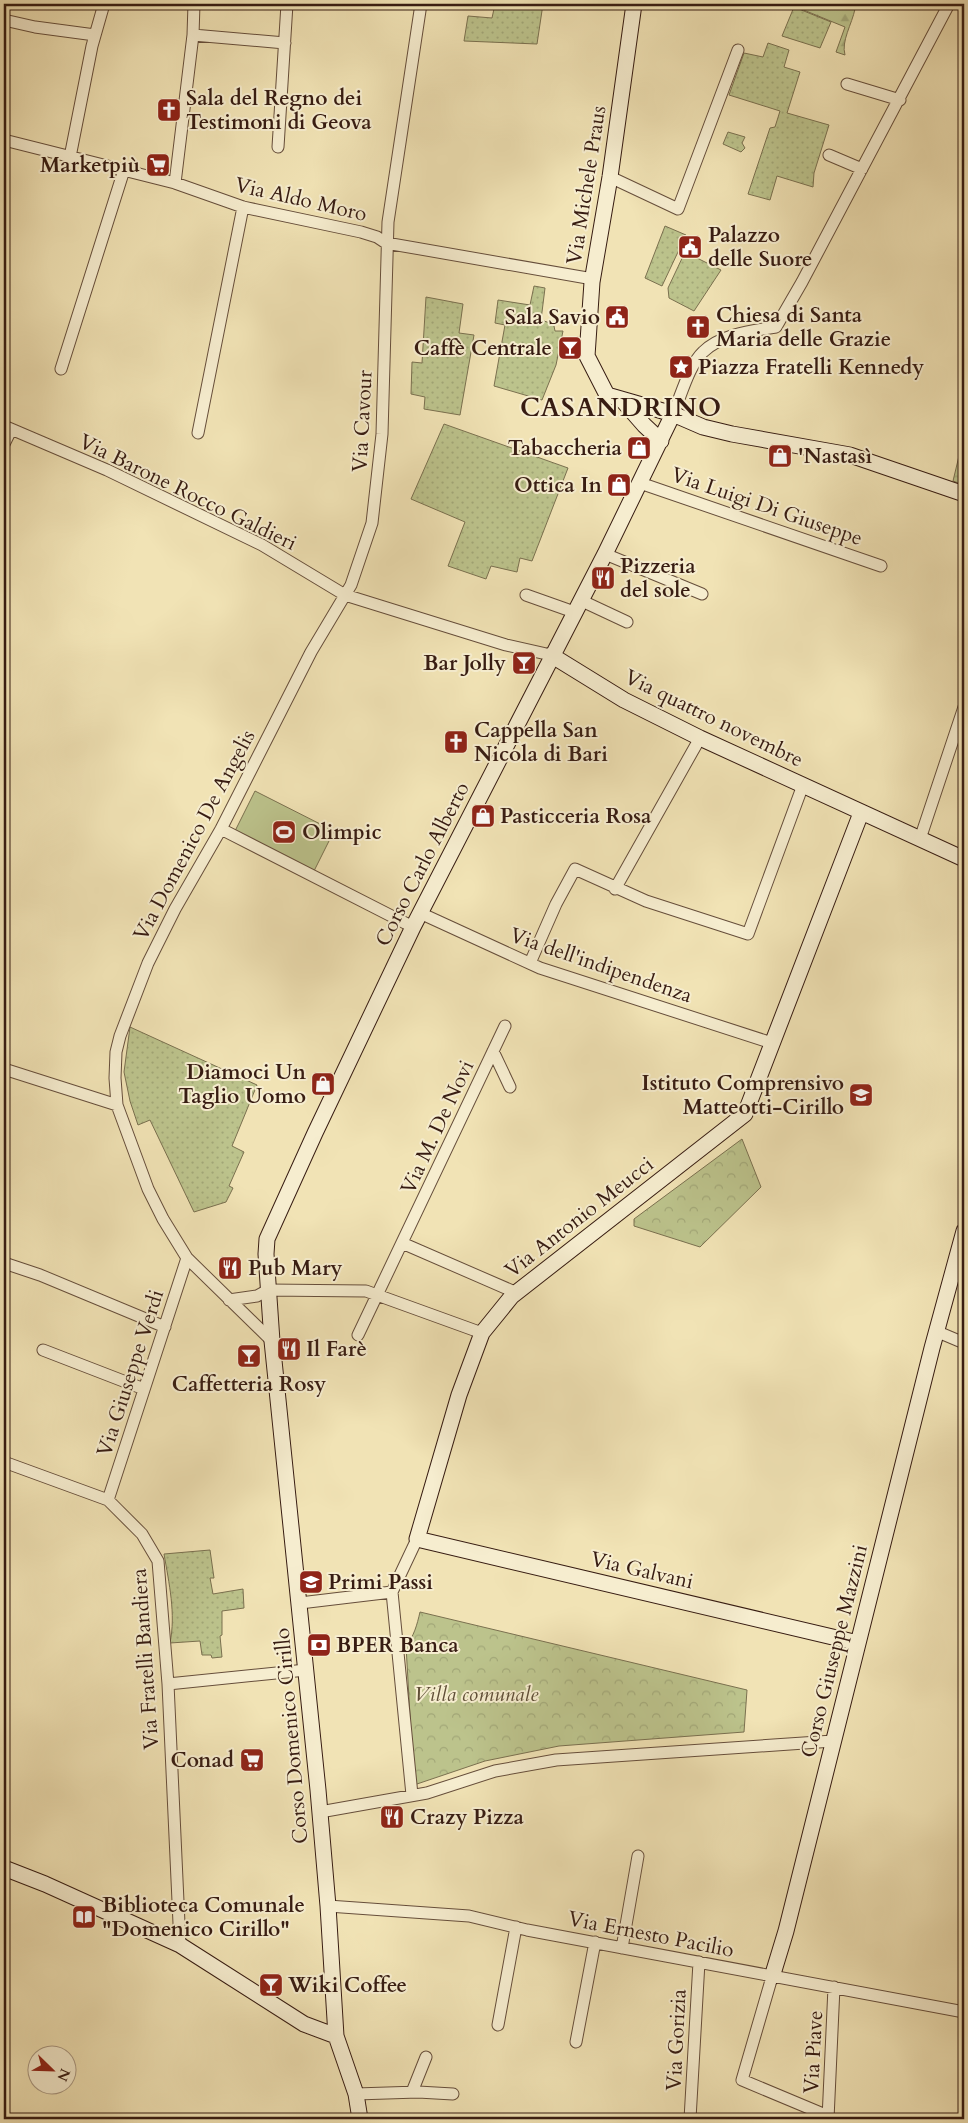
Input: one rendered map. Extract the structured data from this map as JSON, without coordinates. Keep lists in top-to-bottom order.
{
  "streets": {
    "street": [
      "Via Michele Praus",
      "Via Aldo Moro",
      "Via Cavour",
      "Via Barone Rocco Galdieri",
      "Via Luigi Di Giuseppe",
      "Via quattro novembre",
      "Via Domenico De Angelis",
      "Corso Carlo Alberto",
      "Via dell'indipendenza",
      "Via M. De Novi",
      "Via Antonio Meucci",
      "Via Giuseppe Verdi",
      "Via Galvani",
      "Corso Giuseppe Mazzini",
      "Via Fratelli Bandiera",
      "Corso Domenico Cirillo",
      "Via Ernesto Pacilio",
      "Via Gorizia",
      "Via Piave"
    ]
  },
  "crossings": [
    ["Via Michele Praus", "Via Aldo Moro"],
    ["Via Aldo Moro", "Via Cavour"],
    ["Via Cavour", "Via Barone Rocco Galdieri"],
    ["Via Cavour", "Via Domenico De Angelis"],
    ["Via Barone Rocco Galdieri", "Via quattro novembre"],
    ["Via Barone Rocco Galdieri", "Via Domenico De Angelis"],
    ["Via Barone Rocco Galdieri", "Corso Carlo Alberto"],
    ["Via Luigi Di Giuseppe", "Corso Carlo Alberto"],
    ["Via quattro novembre", "Corso Carlo Alberto"],
    ["Via quattro novembre", "Via Antonio Meucci"],
    ["Corso Carlo Alberto", "Via dell'indipendenza"],
    ["Corso Carlo Alberto", "Corso Domenico Cirillo"],
    ["Via dell'indipendenza", "Via Antonio Meucci"],
    ["Via Antonio Meucci", "Via Galvani"],
    ["Via Giuseppe Verdi", "Via Fratelli Bandiera"],
    ["Via Galvani", "Corso Giuseppe Mazzini"],
    ["Corso Giuseppe Mazzini", "Via Ernesto Pacilio"],
    ["Corso Giuseppe Mazzini", "Via Piave"],
    ["Corso Domenico Cirillo", "Via Ernesto Pacilio"],
    ["Via Ernesto Pacilio", "Via Gorizia"],
    ["Via Ernesto Pacilio", "Via Piave"]
  ],
  "districts": ["CASANDRINO"],
  "parks": ["Villa comunale"],
  "places": {
    "church": ["Sala del Regno dei Testimoni di Geova", "Chiesa di Santa Maria delle Grazie", "Cappella San Nicola di Bari"],
    "supermarket": ["Marketpiù", "Conad"],
    "public building": ["Palazzo delle Suore", "Sala Savio"],
    "bar": [
      "Caffè Centrale",
      "Bar Jolly",
      "Caffetteria Rosy",
      "Wiki Coffee"
    ],
    "place": ["Piazza Fratelli Kennedy"],
    "shop": [
      "Tabaccheria",
      "'Nastasì",
      "Ottica In",
      "Pasticceria Rosa",
      "Diamoci Un Taglio Uomo"
    ],
    "restaurant": [
      "Pizzeria del sole",
      "Pub Mary",
      "Il Farè",
      "Crazy Pizza"
    ],
    "sports": ["Olimpic"],
    "school or university": ["Istituto Comprensivo Matteotti-Cirillo", "Primi Passi"],
    "bank": ["BPER Banca"],
    "library": ["Biblioteca Comunale \"Domenico Cirillo\""]
  },
  "north": "bottom right"
}
